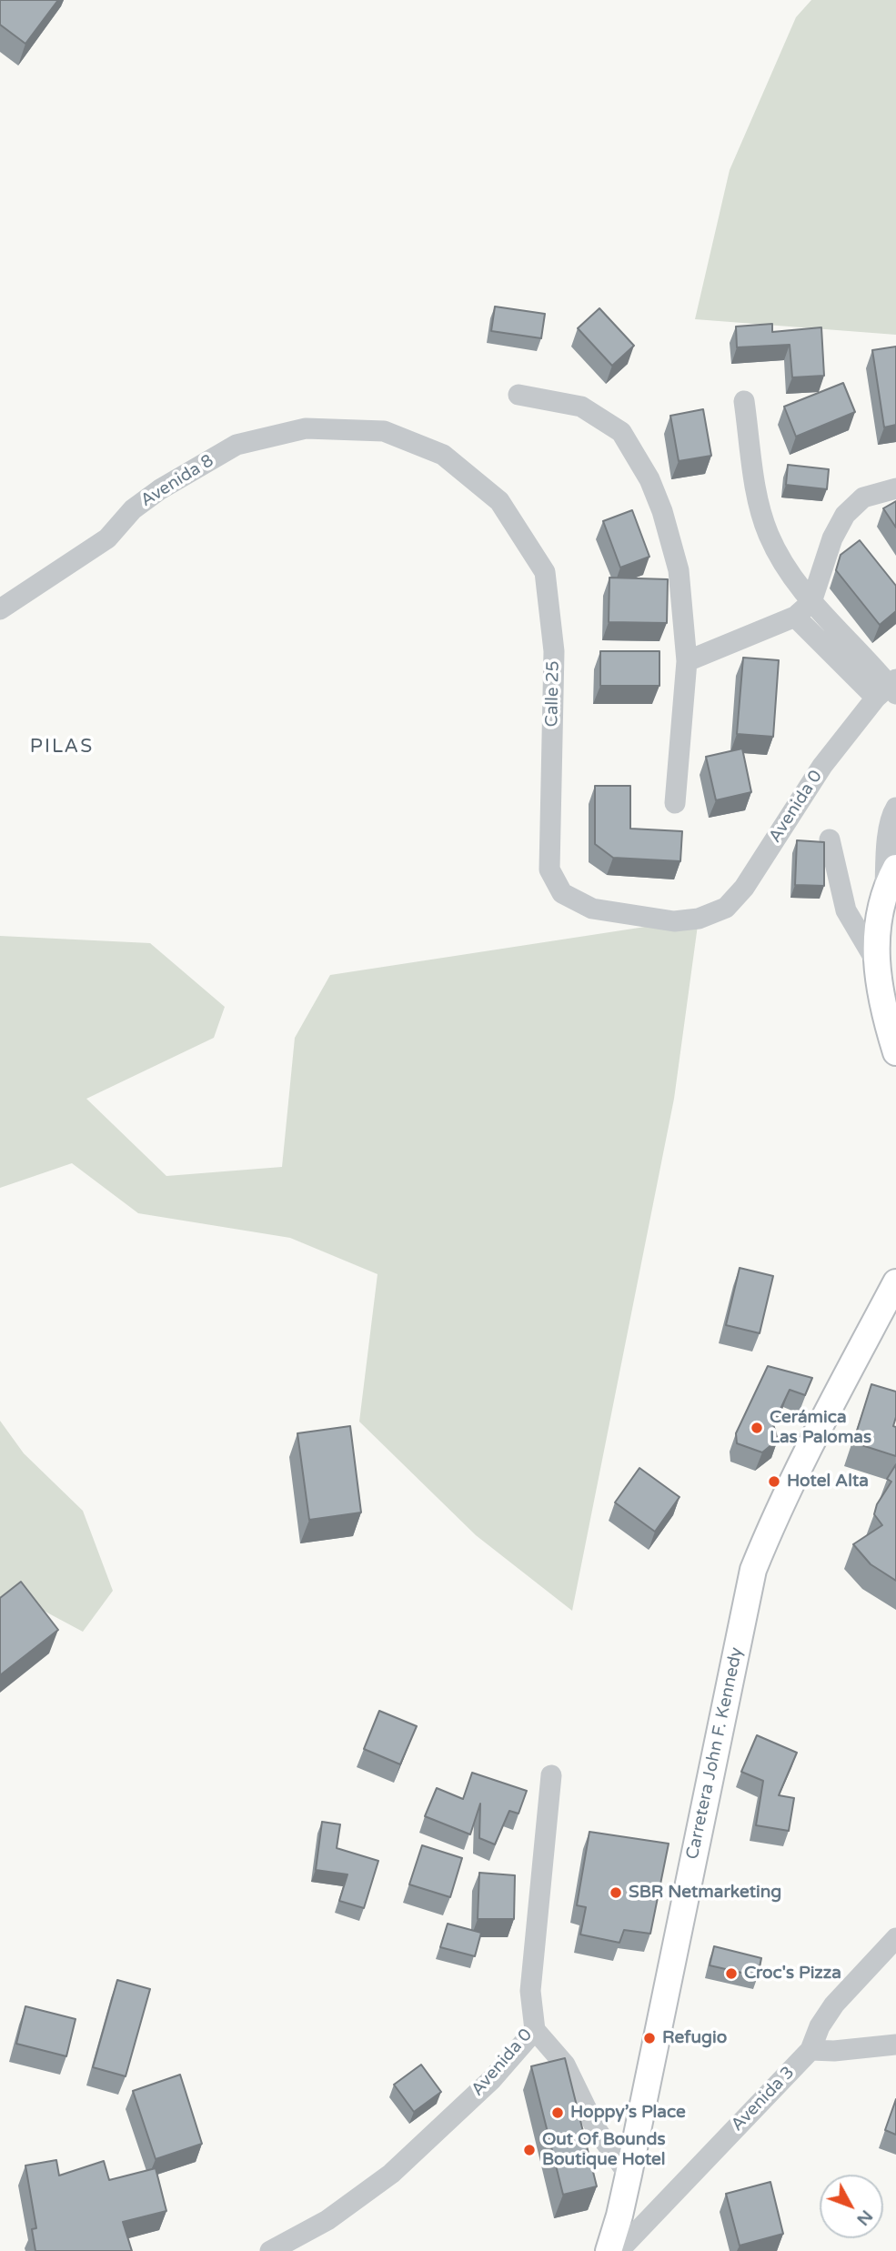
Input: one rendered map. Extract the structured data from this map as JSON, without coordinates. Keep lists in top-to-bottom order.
{
  "streets": {
    "main road": ["Carretera John F. Kennedy"],
    "street": [
      "Avenida 8",
      "Calle 25",
      "Avenida 0",
      "Avenida 3"
    ]
  },
  "crossings": [
    ["Avenida 8", "Calle 25"],
    ["Calle 25", "Avenida 0"]
  ],
  "districts": ["PILAS"],
  "places": [
    "Cerámica Las Palomas",
    "Hotel Alta",
    "SBR Netmarketing",
    "Croc's Pizza",
    "Refugio",
    "Hoppy’s Place",
    "Out Of Bounds Boutique Hotel"
  ],
  "north": "bottom right"
}
